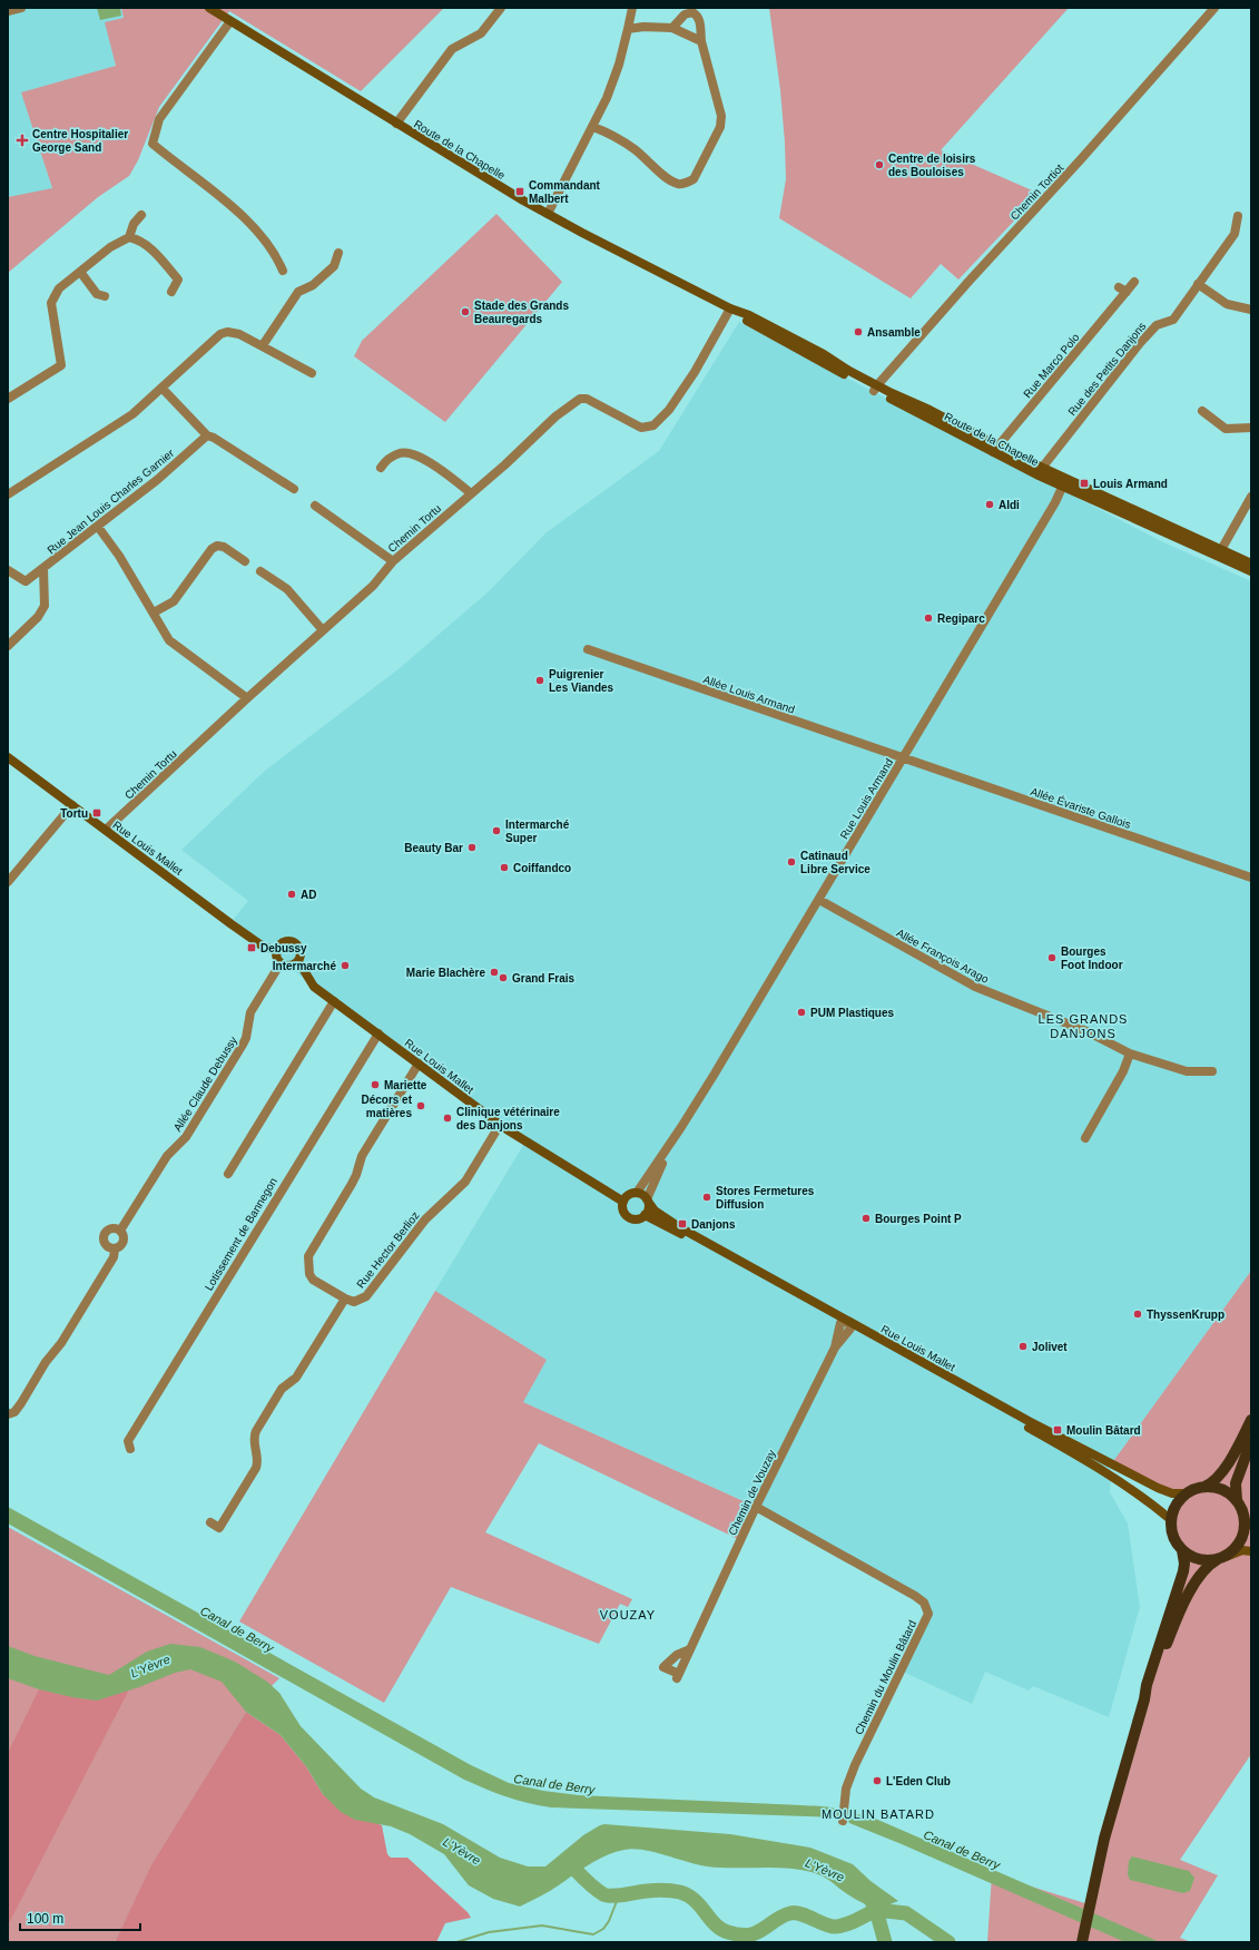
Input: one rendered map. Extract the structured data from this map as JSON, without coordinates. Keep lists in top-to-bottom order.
{
  "streets": {
    "main road": ["Route de la Chapelle", "Rue Louis Mallet"],
    "street": [
      "Chemin Tortiot",
      "Rue Marco Polo",
      "Rue des Petits Danjons",
      "Rue Jean Louis Charles Garnier",
      "Chemin Tortu",
      "Allée Louis Armand",
      "Rue Louis Armand",
      "Allée Évariste Gallois",
      "Allée François Arago",
      "Allée Claude Debussy",
      "Lotissement de Bannegon",
      "Rue Hector Berlioz",
      "Chemin de Vouzay",
      "Chemin du Moulin Bâtard"
    ]
  },
  "crossings": [
    ["Route de la Chapelle", "Chemin Tortiot"],
    ["Route de la Chapelle", "Rue Marco Polo"],
    ["Route de la Chapelle", "Rue des Petits Danjons"],
    ["Route de la Chapelle", "Chemin Tortu"],
    ["Route de la Chapelle", "Rue Louis Armand"],
    ["Chemin Tortu", "Rue Louis Mallet"],
    ["Allée Louis Armand", "Rue Louis Armand"],
    ["Allée Louis Armand", "Allée Évariste Gallois"],
    ["Rue Louis Armand", "Allée Évariste Gallois"],
    ["Rue Louis Armand", "Rue Louis Mallet"],
    ["Rue Louis Armand", "Allée François Arago"],
    ["Rue Louis Mallet", "Allée Claude Debussy"],
    ["Rue Louis Mallet", "Lotissement de Bannegon"],
    ["Rue Louis Mallet", "Rue Hector Berlioz"],
    ["Rue Louis Mallet", "Chemin de Vouzay"],
    ["Chemin de Vouzay", "Chemin du Moulin Bâtard"]
  ],
  "districts": ["LES GRANDS DANJONS", "VOUZAY", "MOULIN BATARD"],
  "water": ["Canal de Berry", "L'Yèvre"],
  "places": {
    "health": ["Centre Hospitalier George Sand"],
    "other": [
      "Centre de loisirs des Bouloises",
      "Stade des Grands Beauregards",
      "Ansamble",
      "Aldi",
      "Regiparc",
      "Puigrenier Les Viandes",
      "Intermarché Super",
      "Beauty Bar",
      "Catinaud Libre Service",
      "Coiffandco",
      "AD",
      "Bourges Foot Indoor",
      "Intermarché",
      "Marie Blachère",
      "Grand Frais",
      "PUM Plastiques",
      "Mariette",
      "Décors et matières",
      "Clinique vétérinaire des Danjons",
      "Stores Fermetures Diffusion",
      "Bourges Point P",
      "ThyssenKrupp",
      "Jolivet",
      "L'Eden Club"
    ],
    "transit": [
      "Commandant Malbert",
      "Louis Armand",
      "Tortu",
      "Debussy",
      "Danjons",
      "Moulin Bâtard"
    ]
  },
  "scale_bar": "100 m"
}
